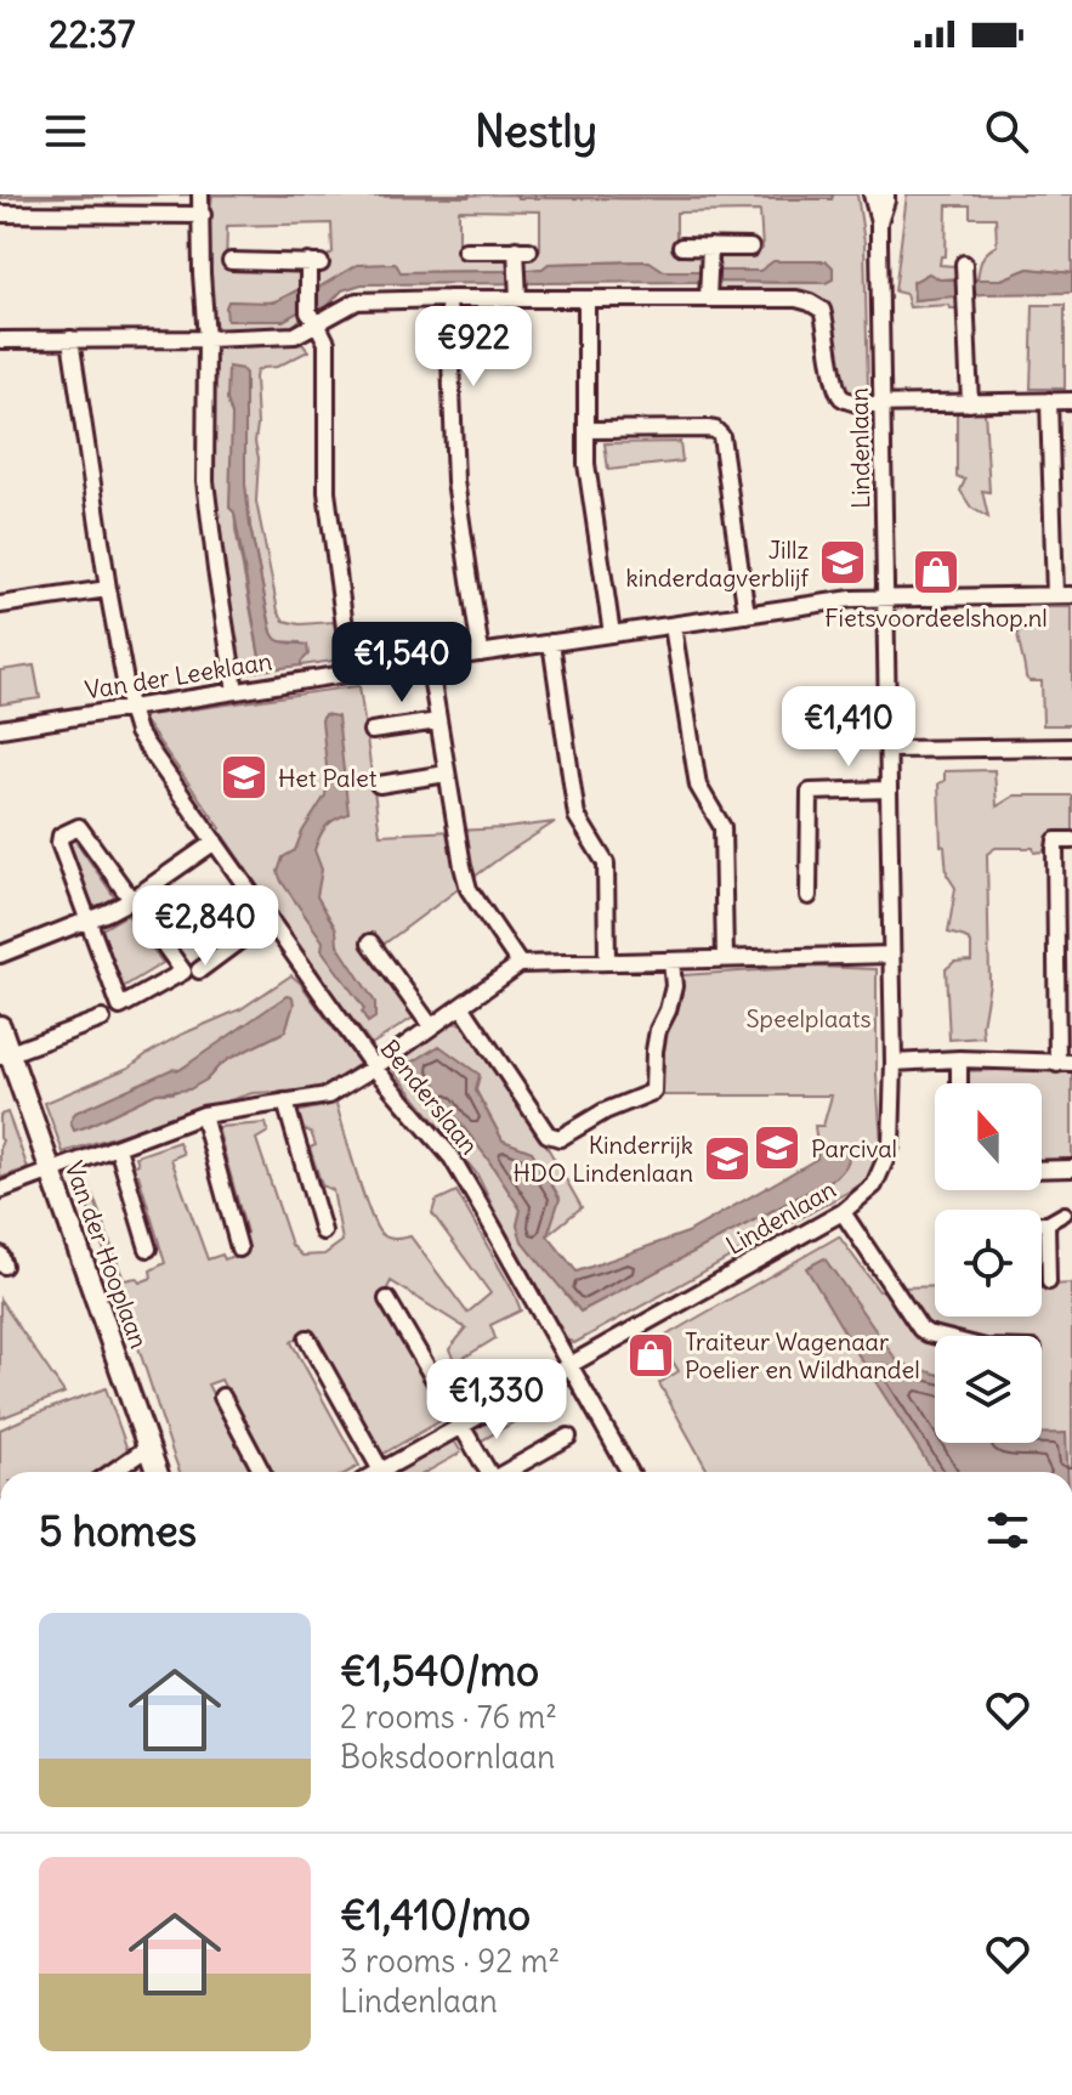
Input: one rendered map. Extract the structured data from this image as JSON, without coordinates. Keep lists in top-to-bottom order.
{
  "streets": {
    "street": [
      "Lindenlaan",
      "Van der Leeklaan",
      "Benderslaan",
      "Van der Hooplaan"
    ]
  },
  "crossings": [
    ["Lindenlaan", "Van der Leeklaan"],
    ["Lindenlaan", "Benderslaan"],
    ["Van der Leeklaan", "Benderslaan"]
  ],
  "parks": ["Speelplaats"],
  "places": {
    "school or university": [
      "Jillz kinderdagverblijf",
      "Het Palet",
      "Parcival",
      "Kinderrijk HDO Lindenlaan"
    ],
    "shop": ["Fietsvoordeelshop.nl", "Traiteur Wagenaar Poelier en Wildhandel"]
  },
  "north": "top",
  "page": {
    "status": "22:37",
    "header": "Nestly",
    "price": [
      "€922",
      "€1,540",
      "€1,410",
      "€2,840",
      "€1,330"
    ],
    "heading": "5 homes",
    "list": [
      {
        "name": "€1,540/mo",
        "note": "2 rooms · 76 m² · Boksdoornlaan"
      },
      {
        "name": "€1,410/mo",
        "note": "3 rooms · 92 m² · Lindenlaan"
      }
    ]
  }
}
